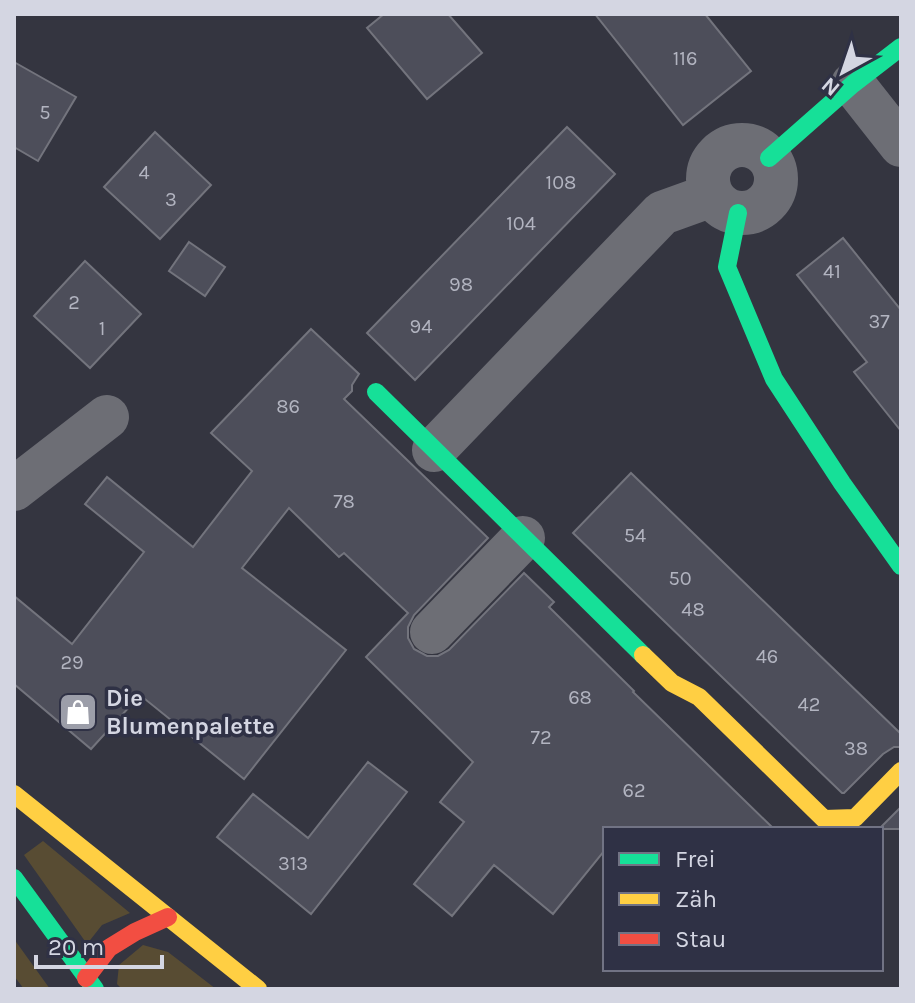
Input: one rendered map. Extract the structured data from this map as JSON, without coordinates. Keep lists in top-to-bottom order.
{
  "places": {
    "shop": ["Die Blumenpalette"]
  },
  "house_numbers": [
    "116",
    "5",
    "4",
    "108",
    "3",
    "104",
    "41",
    "98",
    "2",
    "37",
    "94",
    "1",
    "86",
    "78",
    "54",
    "50",
    "48",
    "46",
    "29",
    "68",
    "42",
    "72",
    "38",
    "62",
    "313"
  ],
  "legend": ["Frei", "Zäh", "Stau"],
  "scale_bar": "20 m",
  "north": "bottom left"
}
